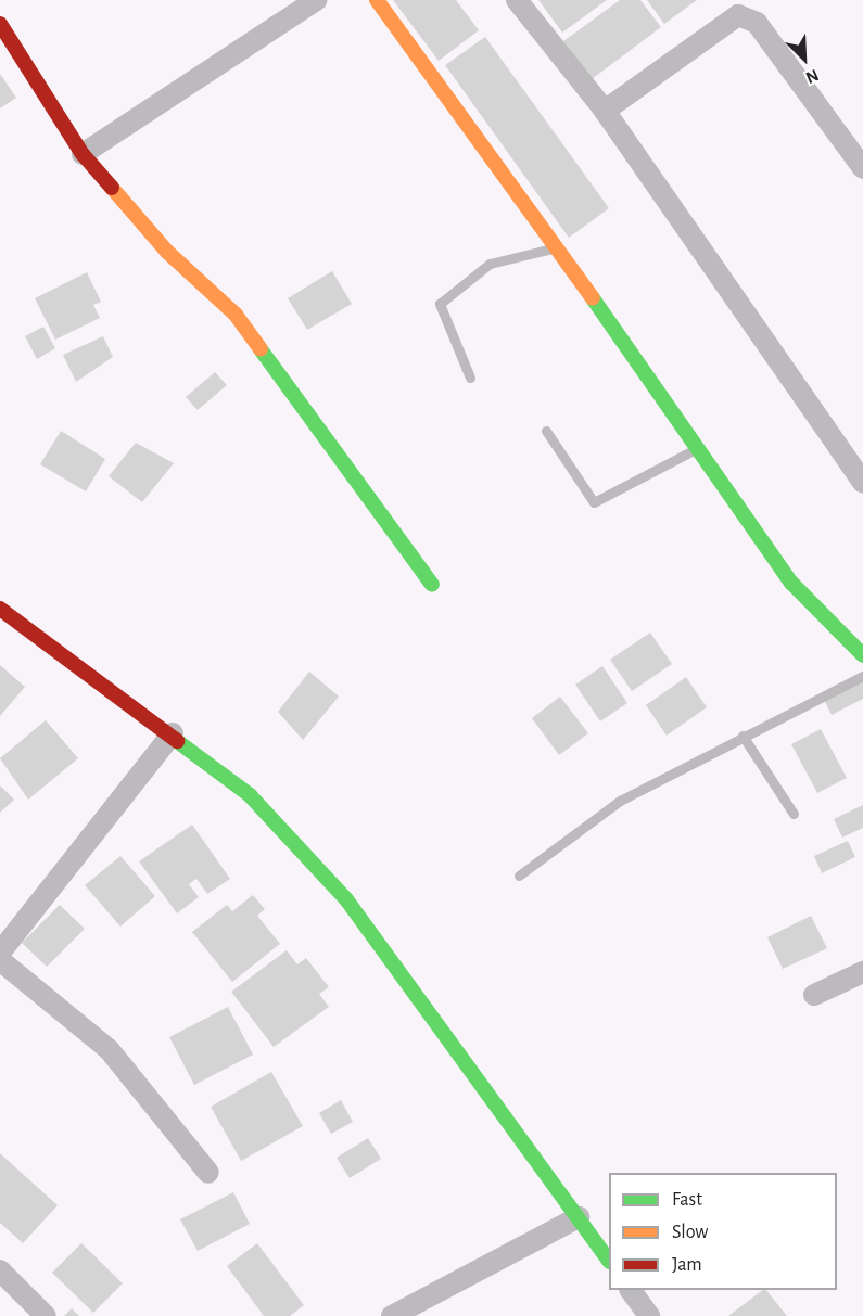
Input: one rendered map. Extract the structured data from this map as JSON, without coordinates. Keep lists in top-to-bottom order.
{
  "legend": ["Fast", "Slow", "Jam"],
  "north": "bottom right"
}
